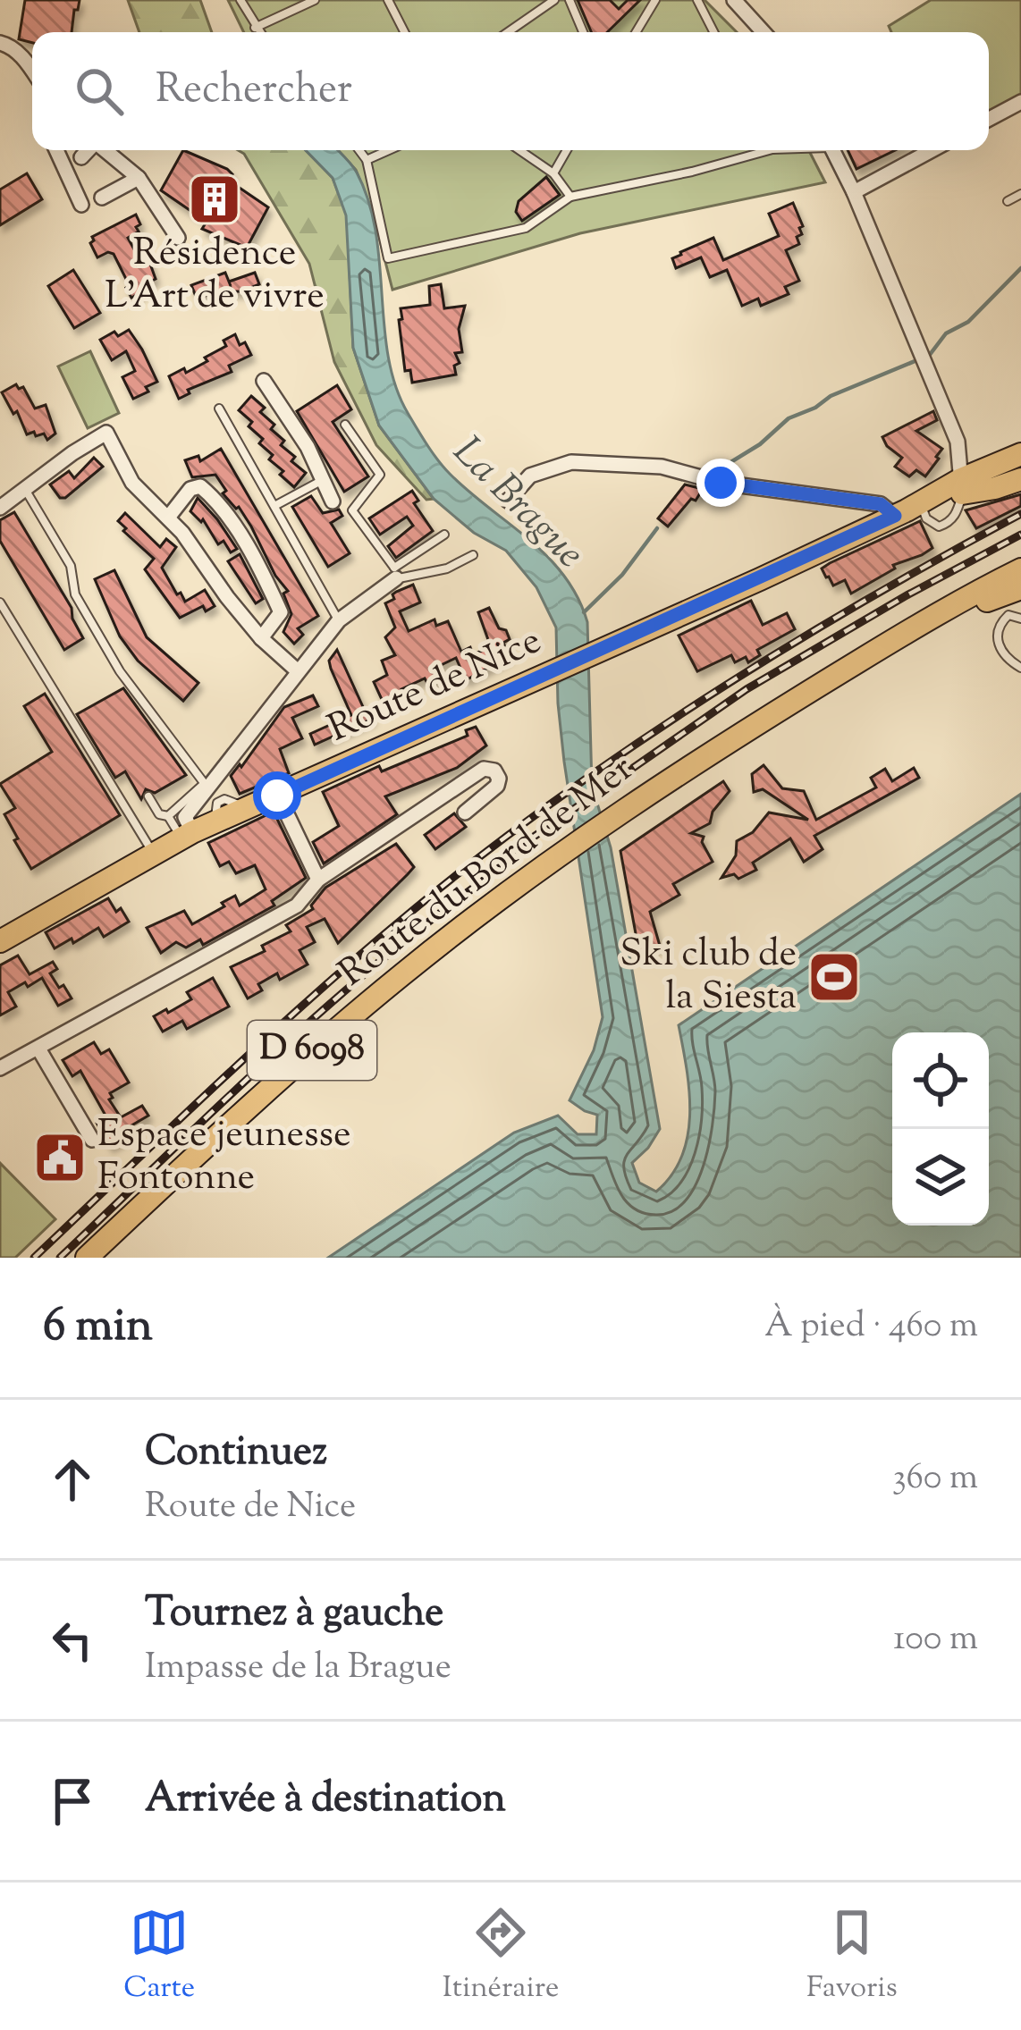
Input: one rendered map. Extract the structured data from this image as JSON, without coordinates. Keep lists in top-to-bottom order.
{
  "streets": {
    "main road": ["Route de Nice", "Route du Bord de Mer", "D 6098"]
  },
  "water": ["La Brague"],
  "places": {
    "building": ["Résidence L'Art de vivre"],
    "sports": ["Ski club de la Siesta"],
    "public building": ["Espace jeunesse Fontonne"]
  },
  "page": {
    "search": "Rechercher",
    "heading": ["6 min", "À pied · 460 m"],
    "list": [
      ["Continuez", "Route de Nice", "360 m"],
      ["Tournez à gauche", "Impasse de la Brague", "100 m"],
      "Arrivée à destination"
    ],
    "nav": ["Carte", "Itinéraire", "Favoris"]
  }
}
